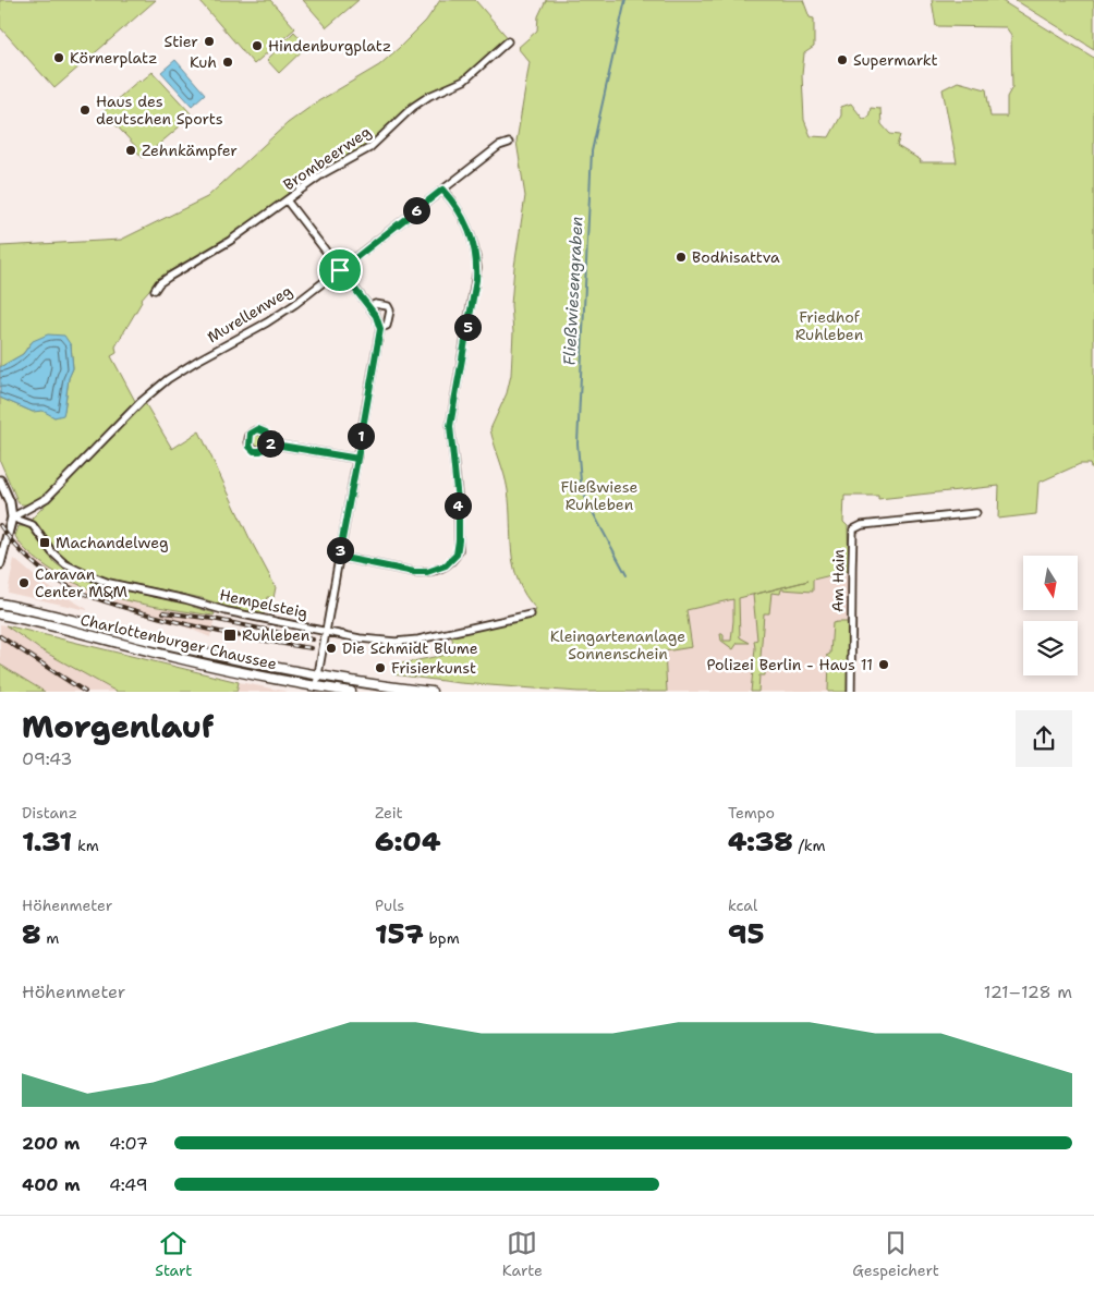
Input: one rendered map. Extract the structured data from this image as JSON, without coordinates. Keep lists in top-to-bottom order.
{
  "streets": {
    "main road": ["Charlottenburger Chaussee"],
    "street": [
      "Brombeerweg",
      "Murellenweg",
      "Am Hain",
      "Hempelsteig"
    ]
  },
  "crossings": [
    ["Murellenweg", "Hempelsteig"]
  ],
  "water": ["Fließwiesengraben"],
  "parks": ["Friedhof Ruhleben", "Fließwiese Ruhleben", "Kleingartenanlage Sonnenschein"],
  "places": {
    "other": [
      "Stier",
      "Hindenburgplatz",
      "Körnerplatz",
      "Supermarkt",
      "Kuh",
      "Haus des deutschen Sports",
      "Zehnkämpfer",
      "Bodhisattva",
      "Caravan Center M&M",
      "Die Schmidt Blume",
      "Polizei Berlin - Haus 11",
      "Frisierkunst"
    ],
    "transit": ["Machandelweg", "Ruhleben"]
  },
  "north": "bottom",
  "page": {
    "pins": [
      "6",
      "5",
      "1",
      "2",
      "4",
      "3"
    ],
    "heading": ["Morgenlauf", "09:43"],
    "stats": [
      ["Distanz", "1.31 km"],
      ["Zeit", "6:04"],
      ["Tempo", "4:38 /km"],
      ["Höhenmeter", "8 m"],
      ["Puls", "157 bpm"],
      ["kcal", "95"]
    ],
    "chart": ["Höhenmeter", "121–128 m"],
    "list": [
      {
        "name": "200 m",
        "note": "4:07"
      },
      {
        "name": "400 m",
        "note": "4:49"
      }
    ],
    "tabs": ["Start", "Karte", "Gespeichert"]
  }
}
